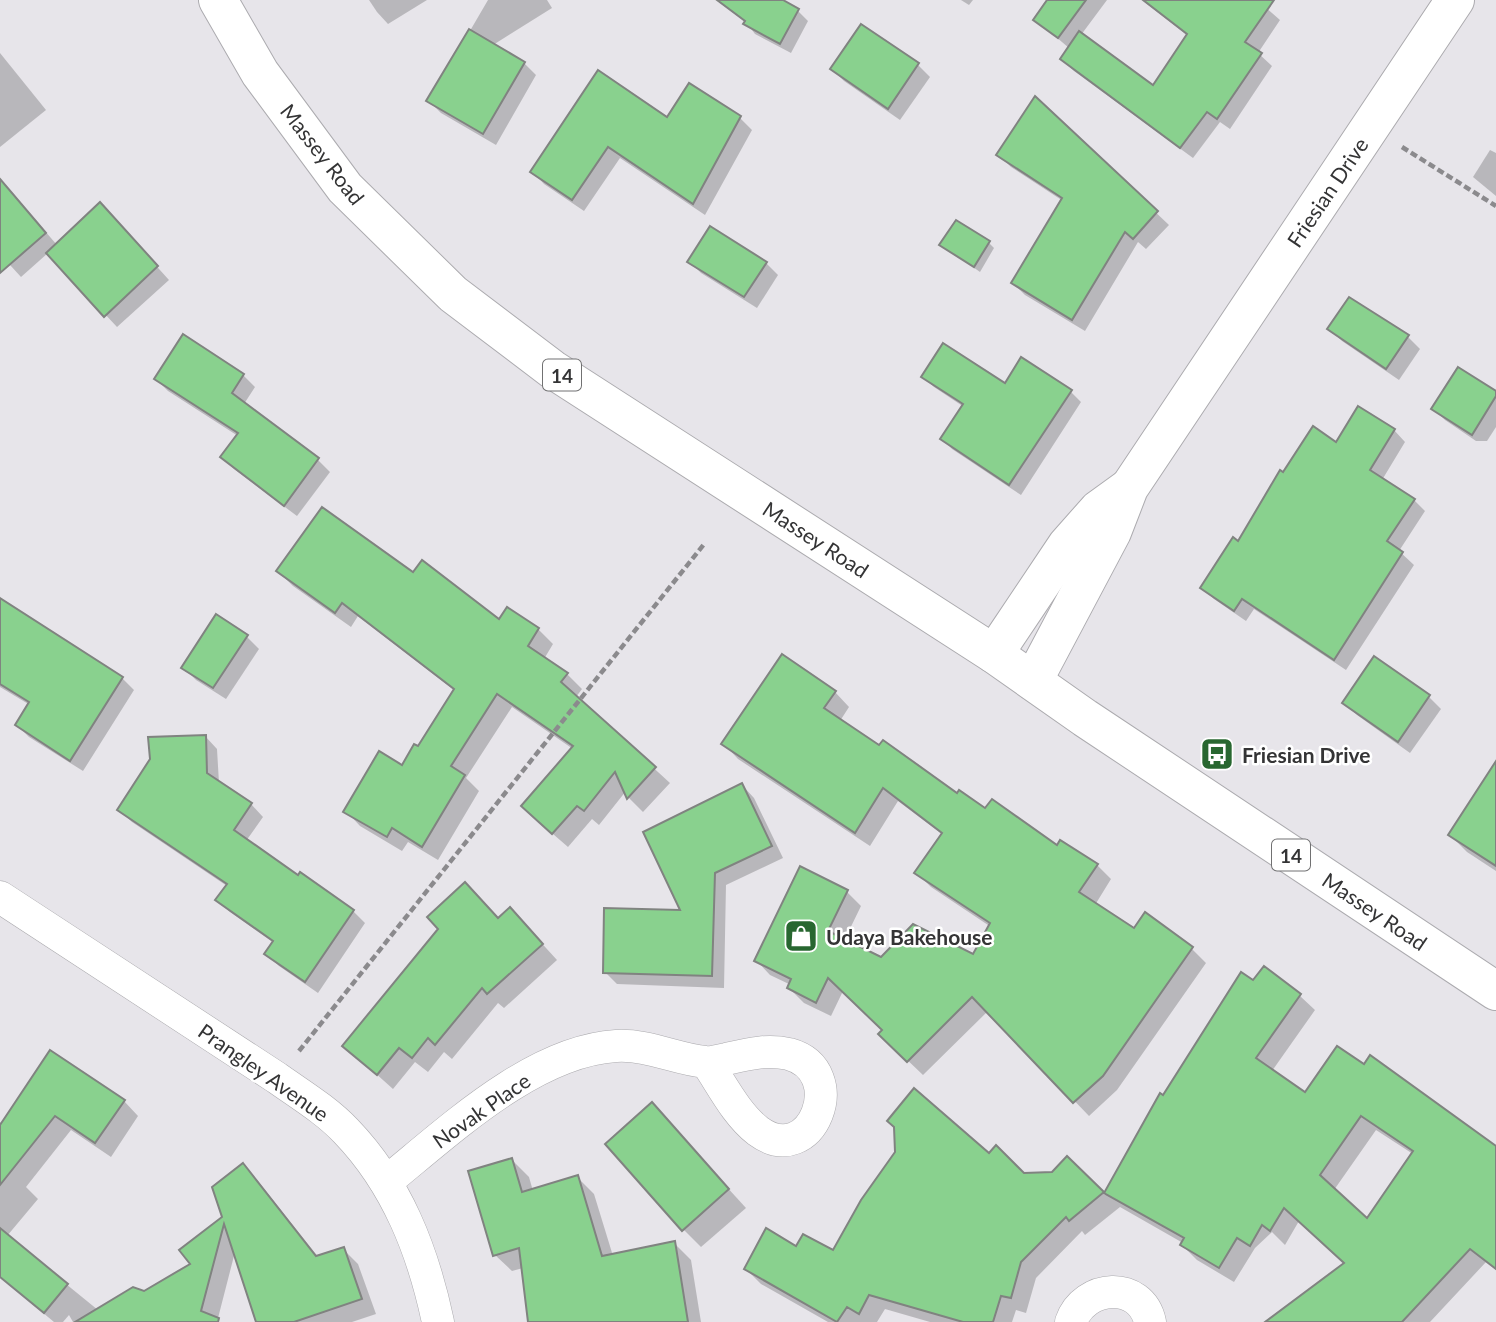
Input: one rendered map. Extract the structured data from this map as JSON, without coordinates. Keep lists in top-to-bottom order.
{
  "streets": {
    "main road": ["Massey Road", "Friesian Drive", "14"],
    "street": ["Prangley Avenue", "Novak Place"]
  },
  "crossings": [
    ["Massey Road", "Friesian Drive"],
    ["Prangley Avenue", "Novak Place"]
  ],
  "places": {
    "bus stop": ["Friesian Drive"],
    "shop": ["Udaya Bakehouse"]
  }
}
